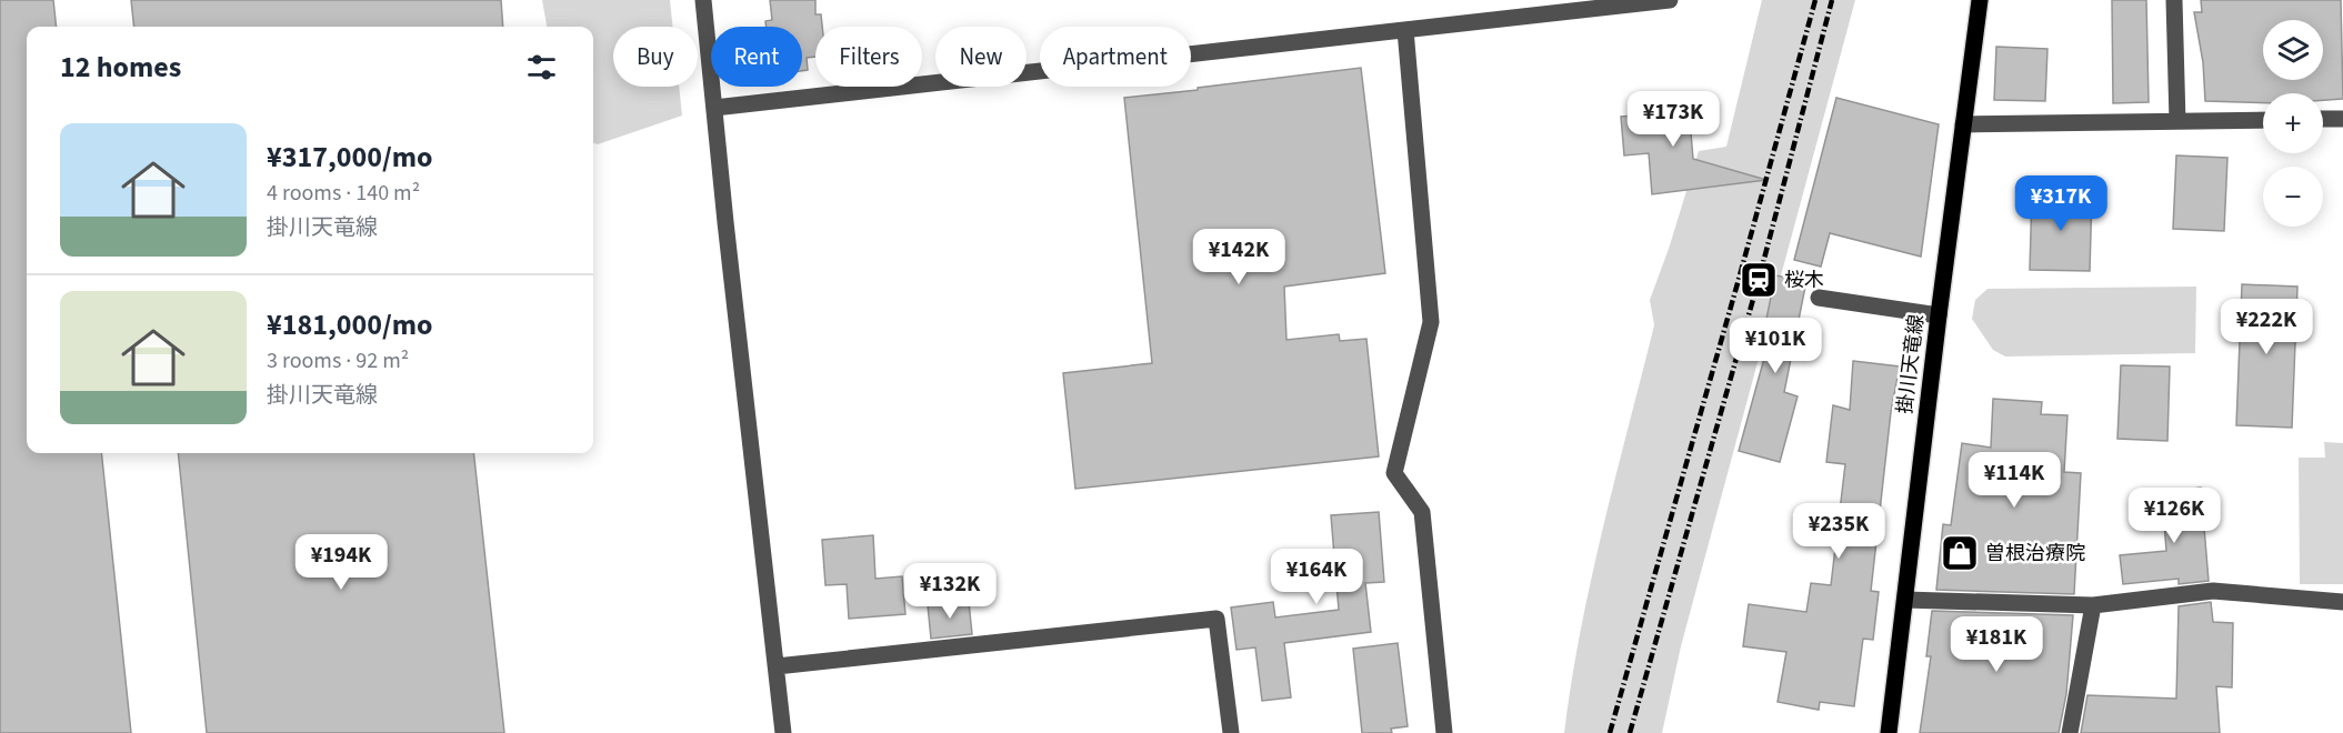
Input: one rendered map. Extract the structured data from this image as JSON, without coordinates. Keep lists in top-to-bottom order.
{
  "streets": {
    "main road": ["掛川天竜線"]
  },
  "places": {
    "station": ["桜木"],
    "shop": ["曽根治療院"]
  },
  "page": {
    "map_buttons": ["+", "−"],
    "chip": [
      "Buy",
      "Rent",
      "Filters",
      "New",
      "Apartment"
    ],
    "heading": "12 homes",
    "price": [
      "¥173K",
      "¥317K",
      "¥142K",
      "¥222K",
      "¥101K",
      "¥114K",
      "¥126K",
      "¥235K",
      "¥194K",
      "¥164K",
      "¥132K",
      "¥181K"
    ],
    "list": [
      {
        "name": "¥317,000/mo",
        "note": "4 rooms · 140 m² · 掛川天竜線"
      },
      {
        "name": "¥181,000/mo",
        "note": "3 rooms · 92 m² · 掛川天竜線"
      }
    ]
  }
}
